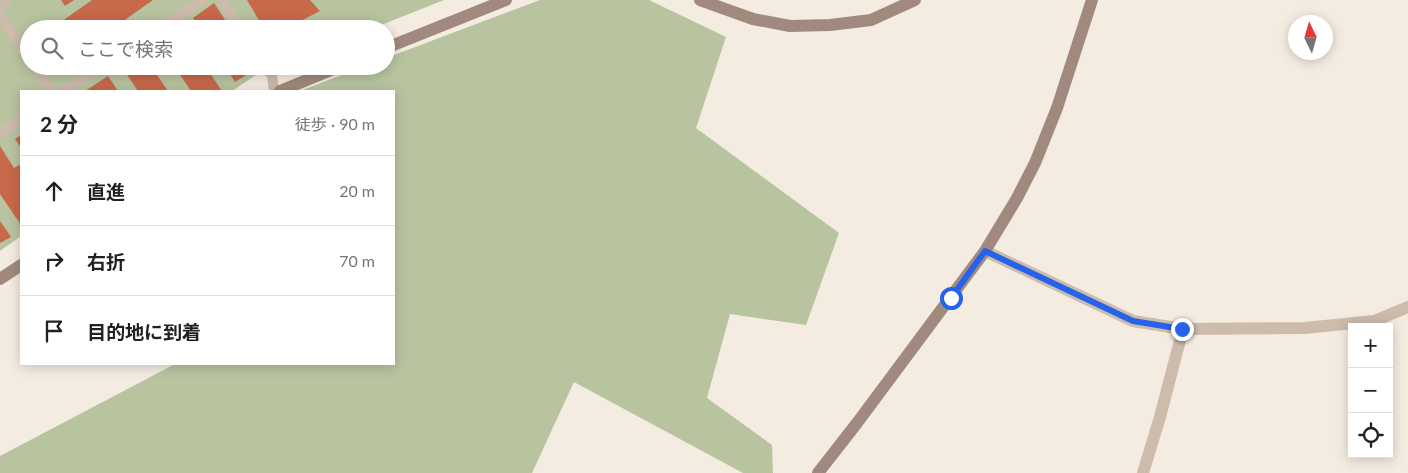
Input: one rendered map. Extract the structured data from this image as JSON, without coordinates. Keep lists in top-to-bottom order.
{
  "north": "top",
  "page": {
    "search": "ここで検索",
    "heading": ["2 分", "徒歩 · 90 m"],
    "list": [
      ["直進", "20 m"],
      ["右折", "70 m"],
      "目的地に到着"
    ],
    "map_buttons": ["+", "−"]
  }
}
